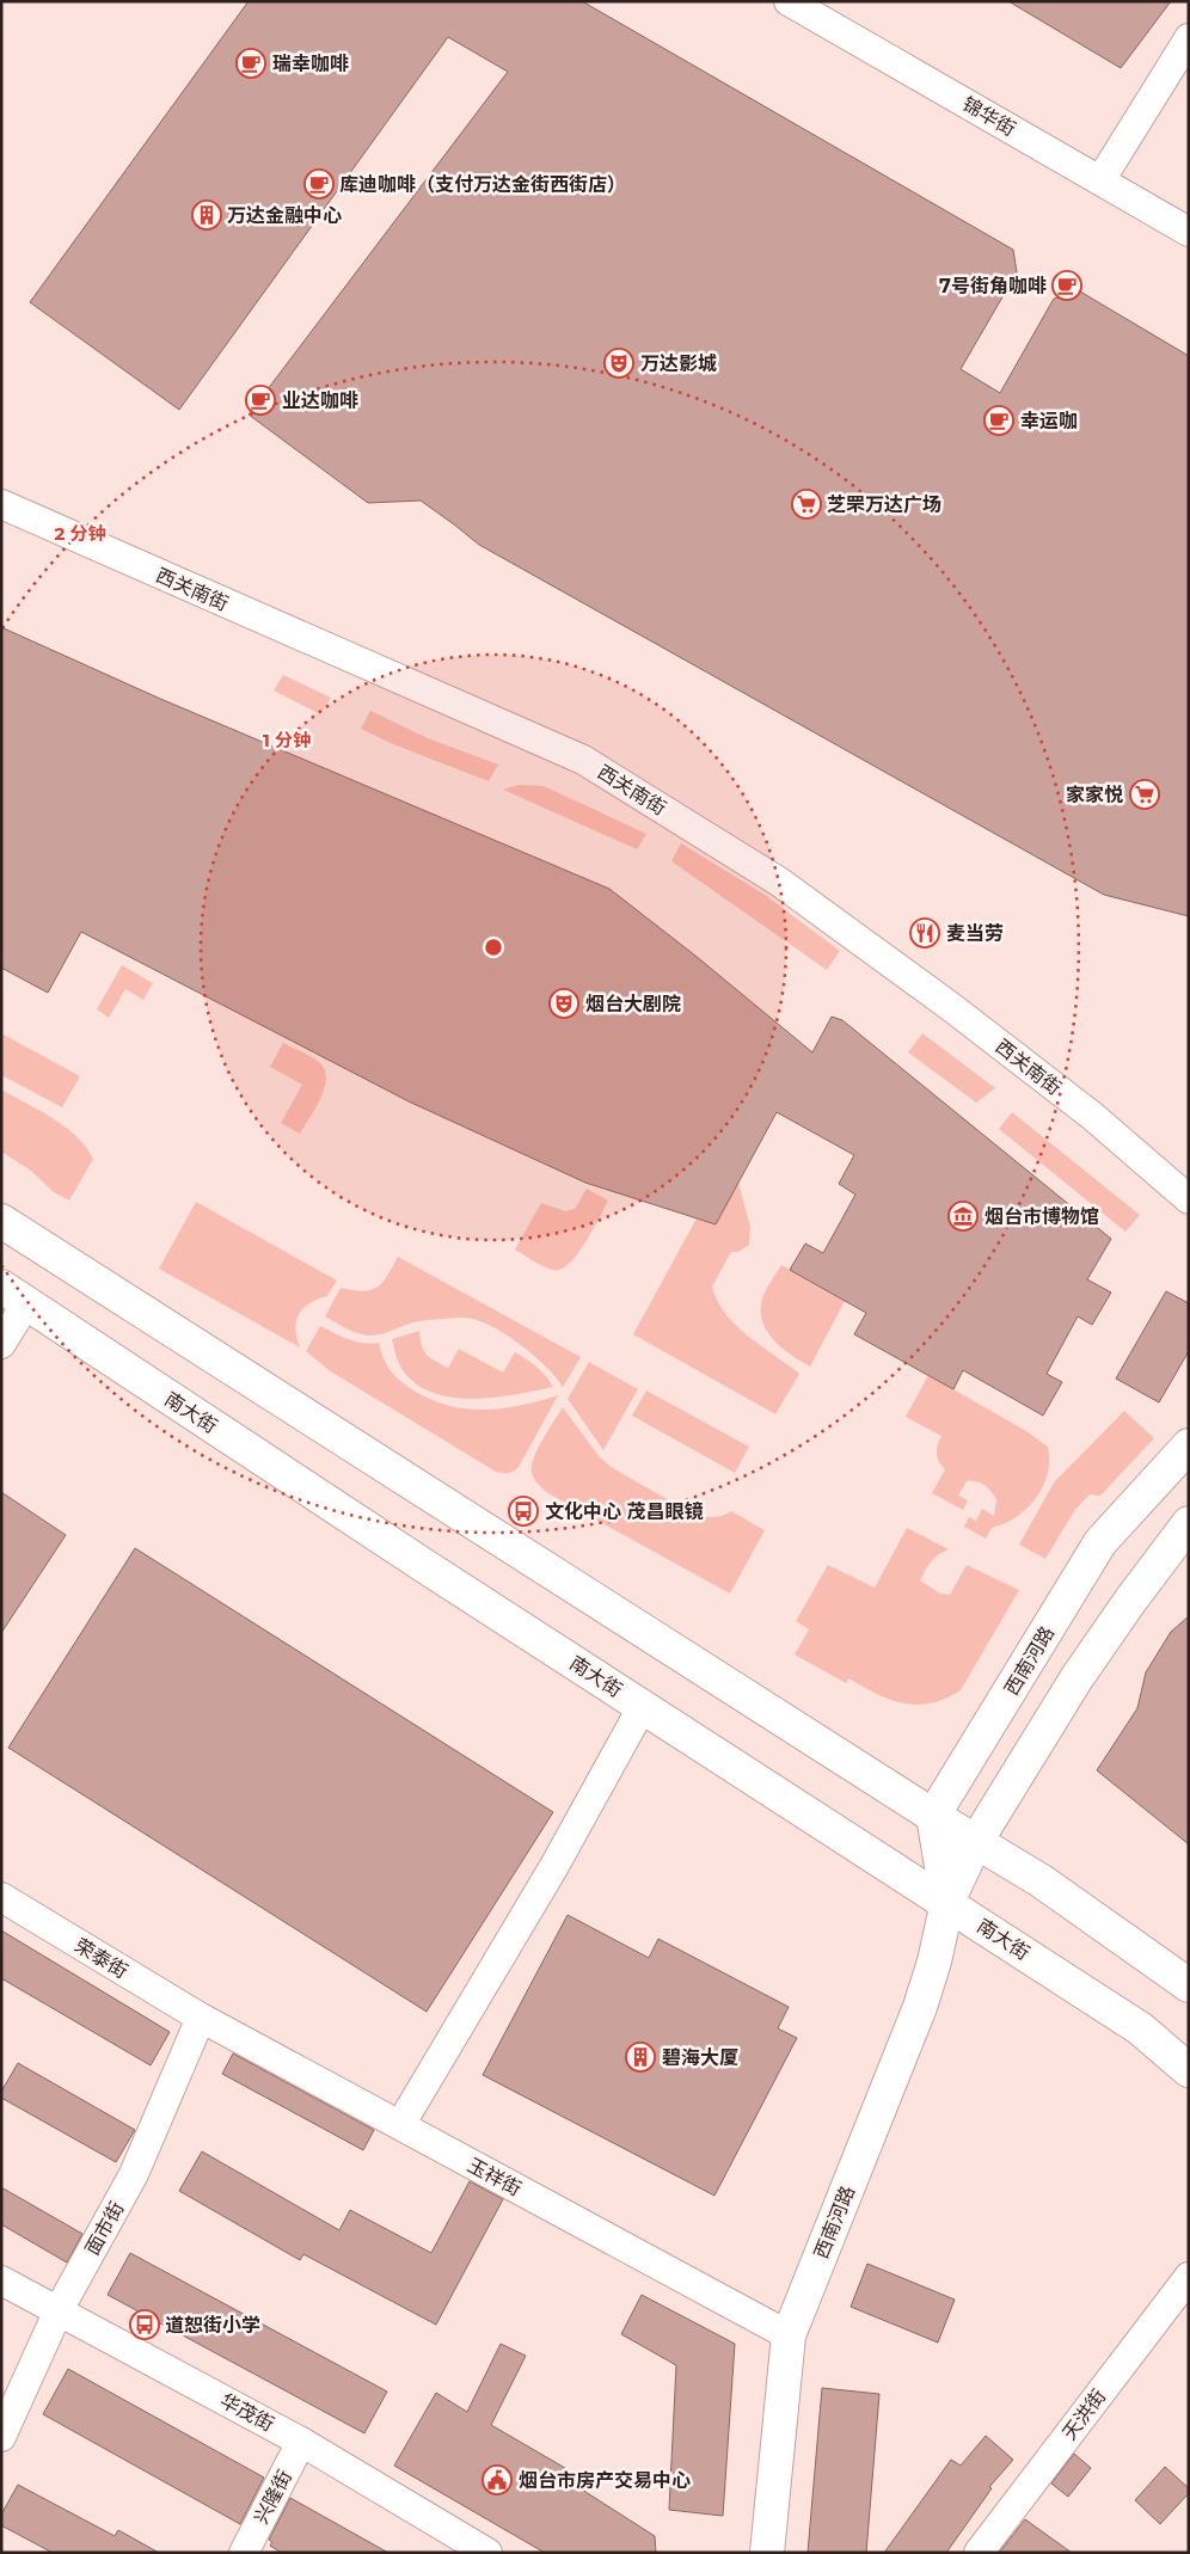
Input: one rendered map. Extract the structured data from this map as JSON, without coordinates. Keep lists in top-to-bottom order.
{
  "streets": {
    "main road": ["南大街", "西南河路"],
    "street": [
      "锦华街",
      "西关南街",
      "荣泰街",
      "玉祥街",
      "面市街",
      "华茂街",
      "天洪街",
      "兴隆街"
    ]
  },
  "crossings": [
    ["南大街", "西南河路"],
    ["西南河路", "玉祥街"],
    ["荣泰街", "玉祥街"],
    ["荣泰街", "面市街"],
    ["玉祥街", "面市街"],
    ["面市街", "华茂街"],
    ["华茂街", "兴隆街"]
  ],
  "places": {
    "cafe": [
      "瑞幸咖啡",
      "库迪咖啡（支付万达金街西街店）",
      "7号街角咖啡",
      "业达咖啡",
      "幸运咖"
    ],
    "building": ["万达金融中心", "碧海大厦"],
    "theatre": ["万达影城", "烟台大剧院"],
    "supermarket": ["芝罘万达广场", "家家悦"],
    "restaurant": ["麦当劳"],
    "museum": ["烟台市博物馆"],
    "bus stop": ["文化中心 茂昌眼镜", "道恕街小学"],
    "public building": ["烟台市房产交易中心"]
  },
  "rings": ["2 分钟", "1 分钟"]
}
